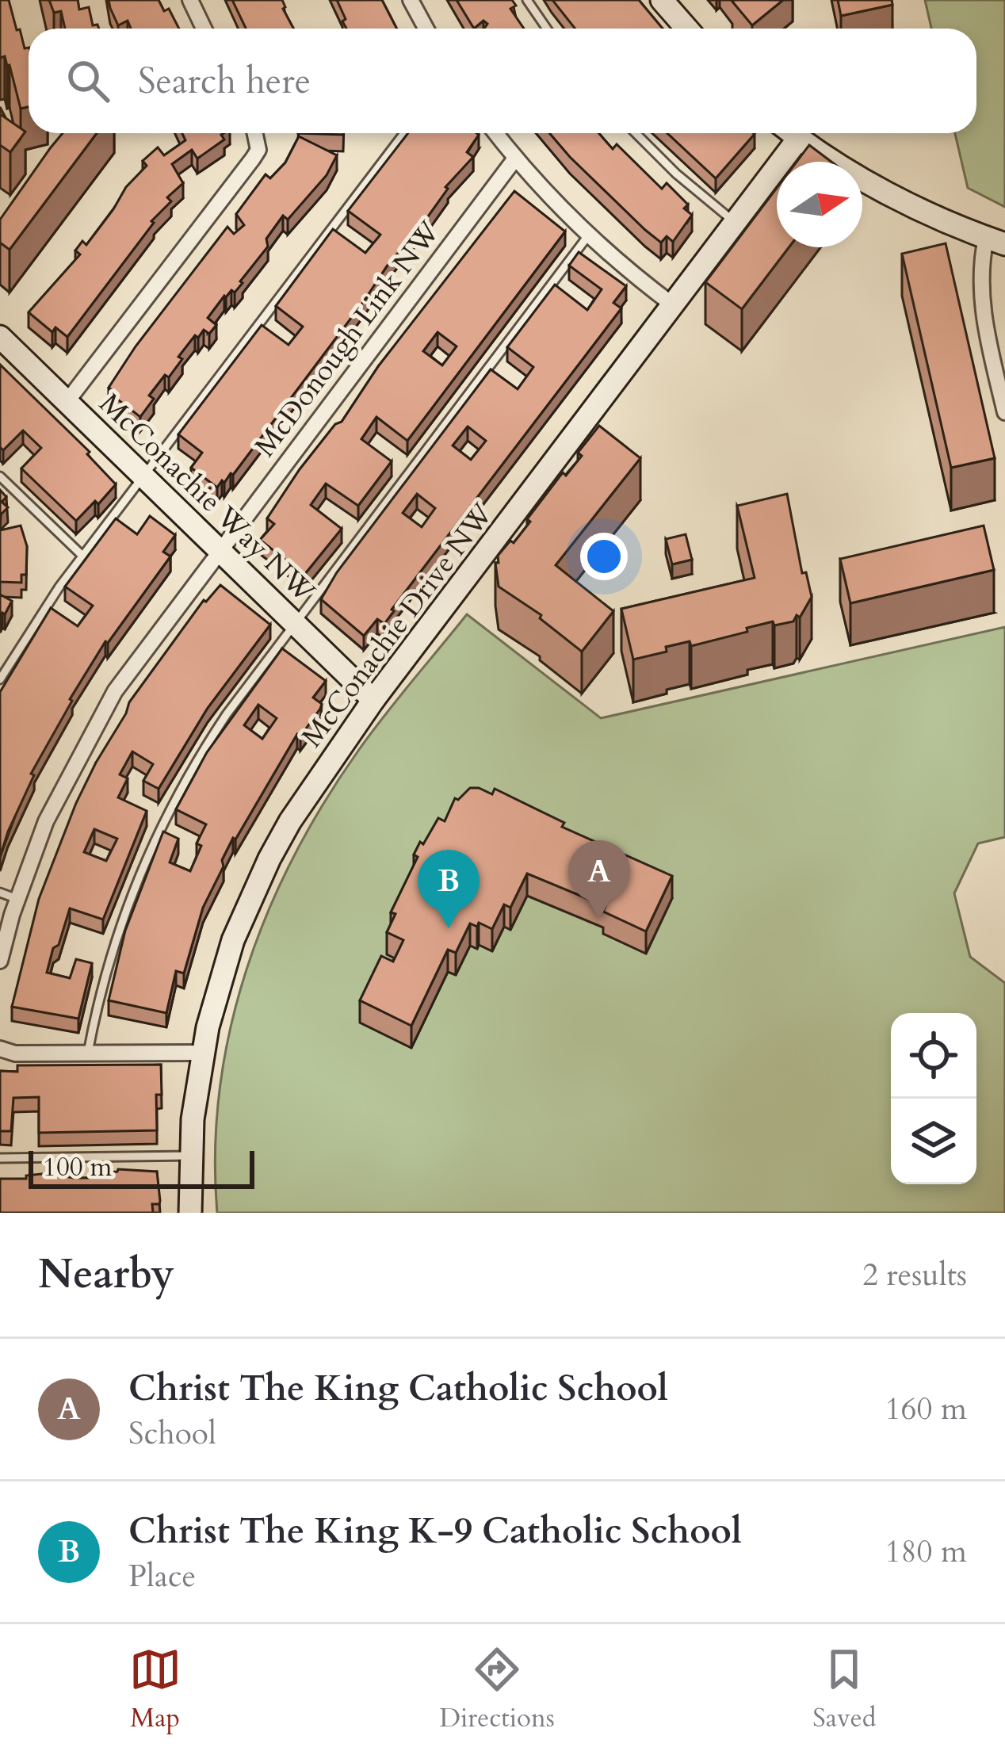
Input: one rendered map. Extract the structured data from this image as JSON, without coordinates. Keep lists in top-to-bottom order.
{
  "streets": {
    "street": ["McDonough Link NW", "McConachie Way NW", "McConachie Drive NW"]
  },
  "crossings": [
    ["McDonough Link NW", "McConachie Way NW"],
    ["McConachie Way NW", "McConachie Drive NW"]
  ],
  "scale_bar": "100 m",
  "north": "right",
  "page": {
    "search": "Search here",
    "pins": ["A", "B"],
    "scale": "100 m",
    "heading": ["Nearby", "2 results"],
    "list": [
      {
        "mark": "A",
        "name": "Christ The King Catholic School",
        "note": "School",
        "value": "160 m"
      },
      {
        "mark": "B",
        "name": "Christ The King K-9 Catholic School",
        "note": "Place",
        "value": "180 m"
      }
    ],
    "nav": ["Map", "Directions", "Saved"]
  }
}
